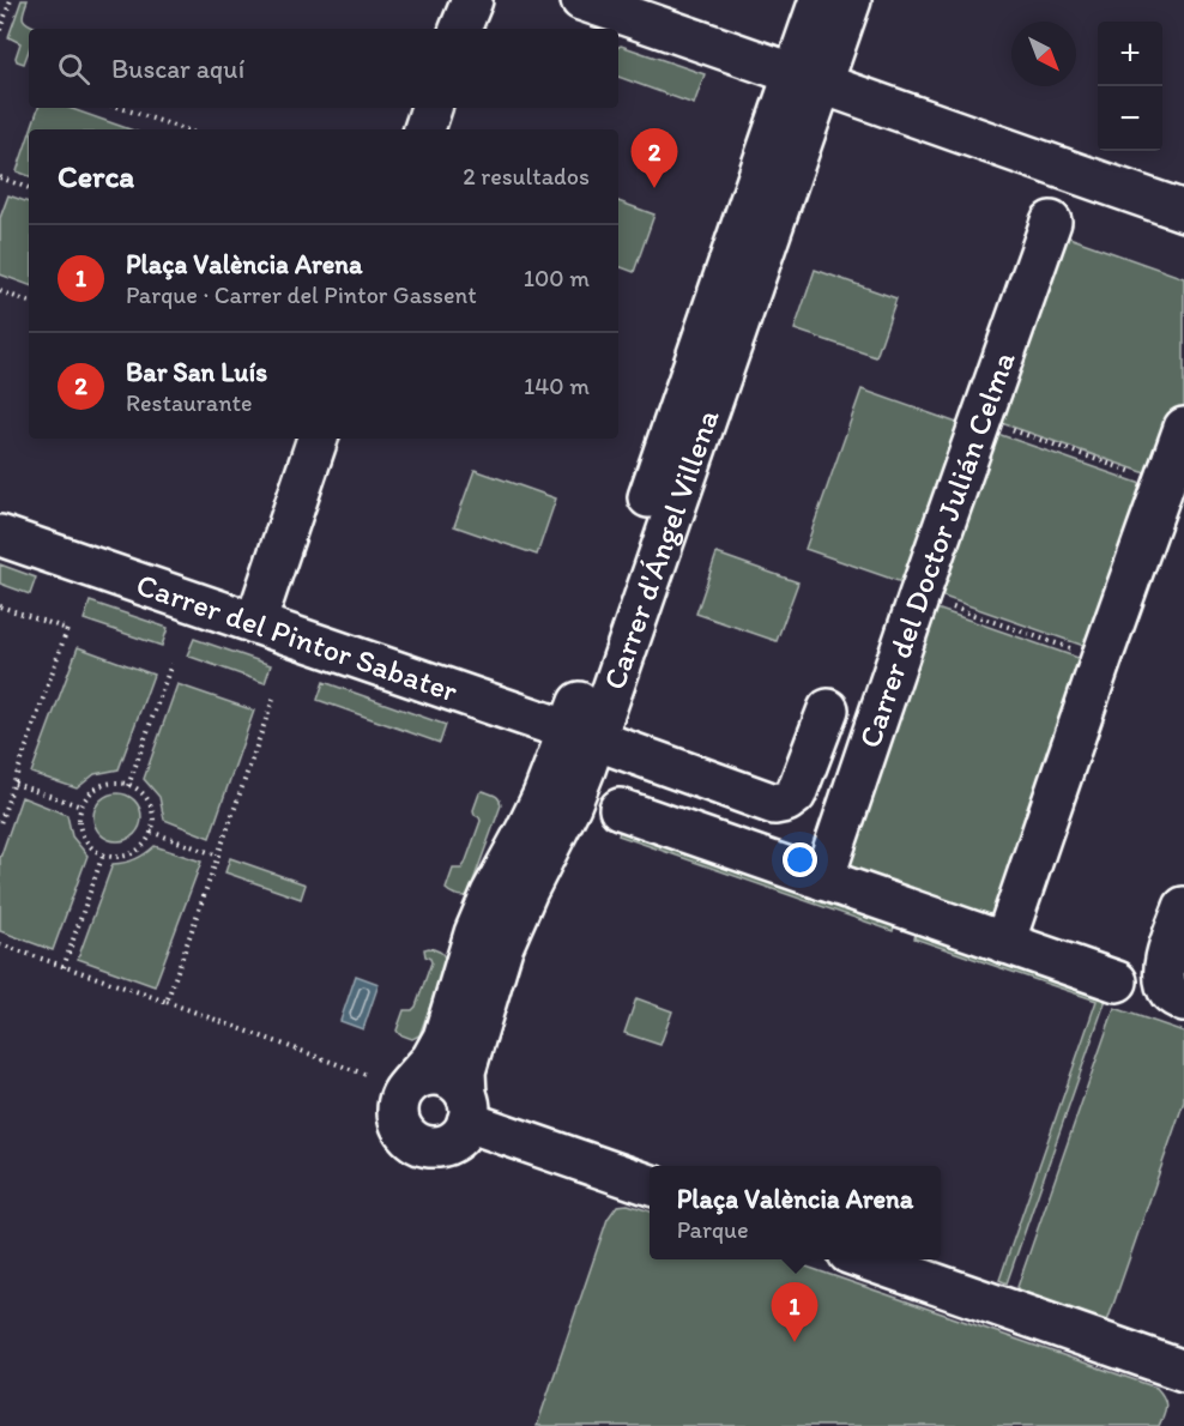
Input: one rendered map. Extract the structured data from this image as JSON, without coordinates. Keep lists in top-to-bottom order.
{
  "streets": {
    "street": ["Carrer d'Ángel Villena", "Carrer del Doctor Julián Celma", "Carrer del Pintor Sabater"]
  },
  "crossings": [
    ["Carrer d'Ángel Villena", "Carrer del Pintor Sabater"]
  ],
  "north": "bottom right",
  "page": {
    "map_buttons": ["+", "−"],
    "search": "Buscar aquí",
    "pins": ["2", "1"],
    "heading": ["Cerca", "2 resultados"],
    "list": [
      {
        "mark": "1",
        "name": "Plaça València Arena",
        "note": "Parque · Carrer del Pintor Gassent",
        "value": "100 m"
      },
      {
        "mark": "2",
        "name": "Bar San Luís",
        "note": "Restaurante",
        "value": "140 m"
      }
    ],
    "popup": ["Plaça València Arena", "Parque"]
  }
}
